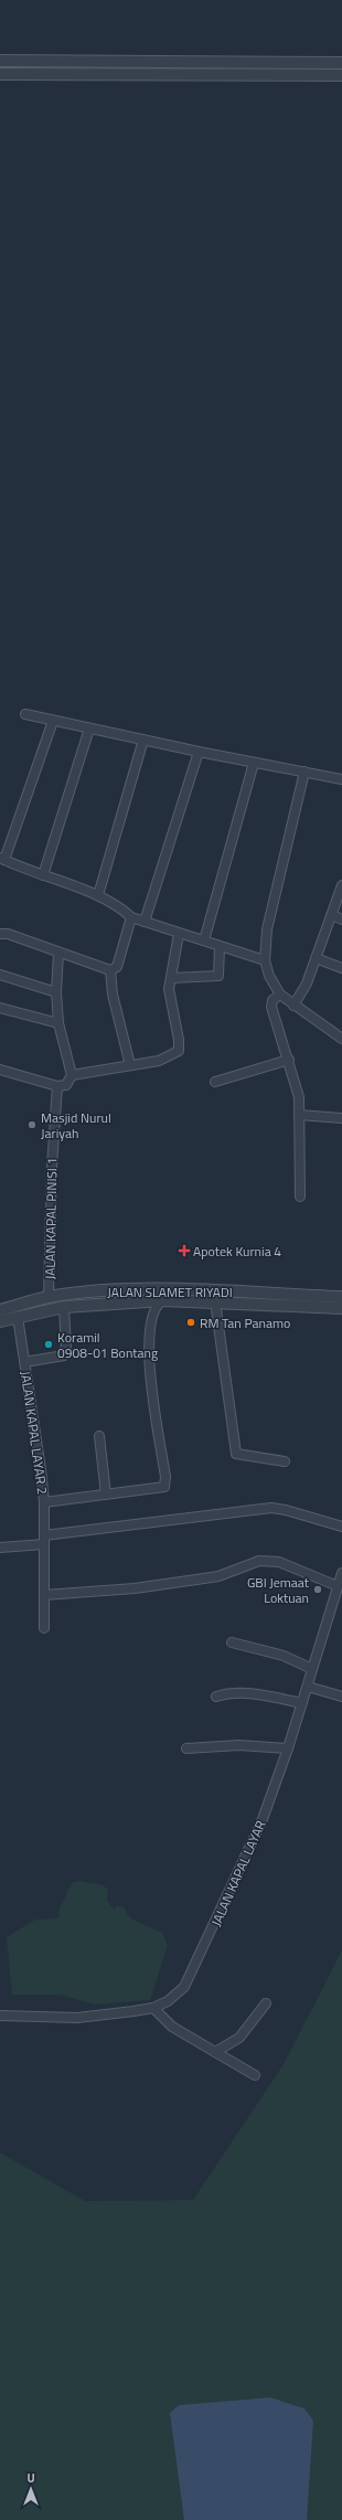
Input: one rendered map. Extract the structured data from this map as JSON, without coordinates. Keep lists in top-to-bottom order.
{
  "streets": {
    "street": [
      "JALAN KAPAL PINISI 1",
      "JALAN SLAMET RIYADI",
      "JALAN KAPAL LAYAR 2",
      "JALAN KAPAL LAYAR"
    ]
  },
  "crossings": [
    ["JALAN KAPAL PINISI 1", "JALAN SLAMET RIYADI"],
    ["JALAN SLAMET RIYADI", "JALAN KAPAL LAYAR 2"]
  ],
  "places": {
    "other": [
      "Masjid Nurul Jariyah",
      "RM Tan Panamo",
      "Koramil 0908-01 Bontang",
      "GBI Jemaat Loktuan"
    ],
    "health": ["Apotek Kurnia 4"]
  },
  "north": "top"
}
